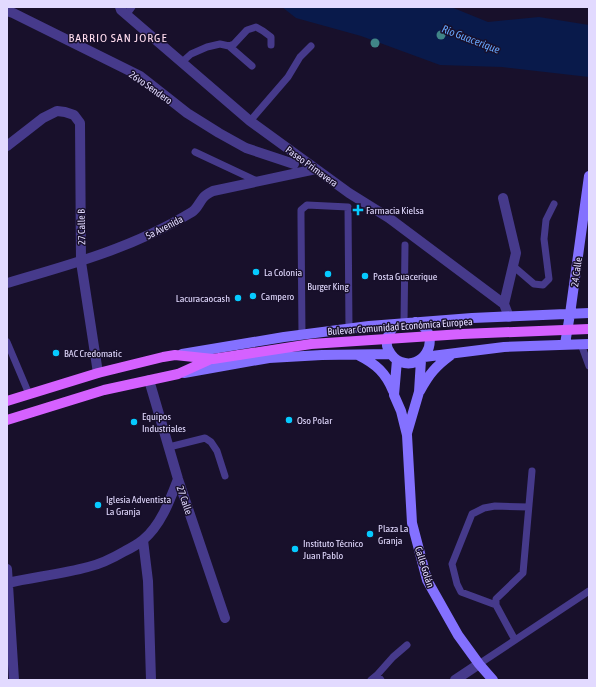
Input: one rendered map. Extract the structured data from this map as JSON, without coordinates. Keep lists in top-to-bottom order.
{
  "streets": {
    "main road": ["24 Calle", "Bulevar Comunidad Económica Europea", "Calle Golán"],
    "street": [
      "26vo Sendero",
      "Paseo Primavera",
      "27 Calle B",
      "5a Avenida",
      "27 Calle"
    ]
  },
  "crossings": [
    ["Paseo Primavera", "5a Avenida"],
    ["Paseo Primavera", "Bulevar Comunidad Económica Europea"],
    ["27 Calle B", "5a Avenida"],
    ["27 Calle B", "Bulevar Comunidad Económica Europea"],
    ["24 Calle", "Bulevar Comunidad Económica Europea"],
    ["Bulevar Comunidad Económica Europea", "27 Calle"],
    ["Bulevar Comunidad Económica Europea", "Calle Golán"]
  ],
  "districts": ["BARRIO SAN JORGE"],
  "water": ["Río Guacerique"],
  "places": {
    "health": ["Farmacia Kielsa"],
    "other": [
      "La Colonia",
      "Burger King",
      "Posta Guacerique",
      "Campero",
      "Lacuracaocash",
      "BAC Credomatic",
      "Oso Polar",
      "Equipos Industriales",
      "Iglesia Adventista La Granja",
      "Plaza La Granja",
      "Instituto Técnico Juan Pablo"
    ]
  }
}
